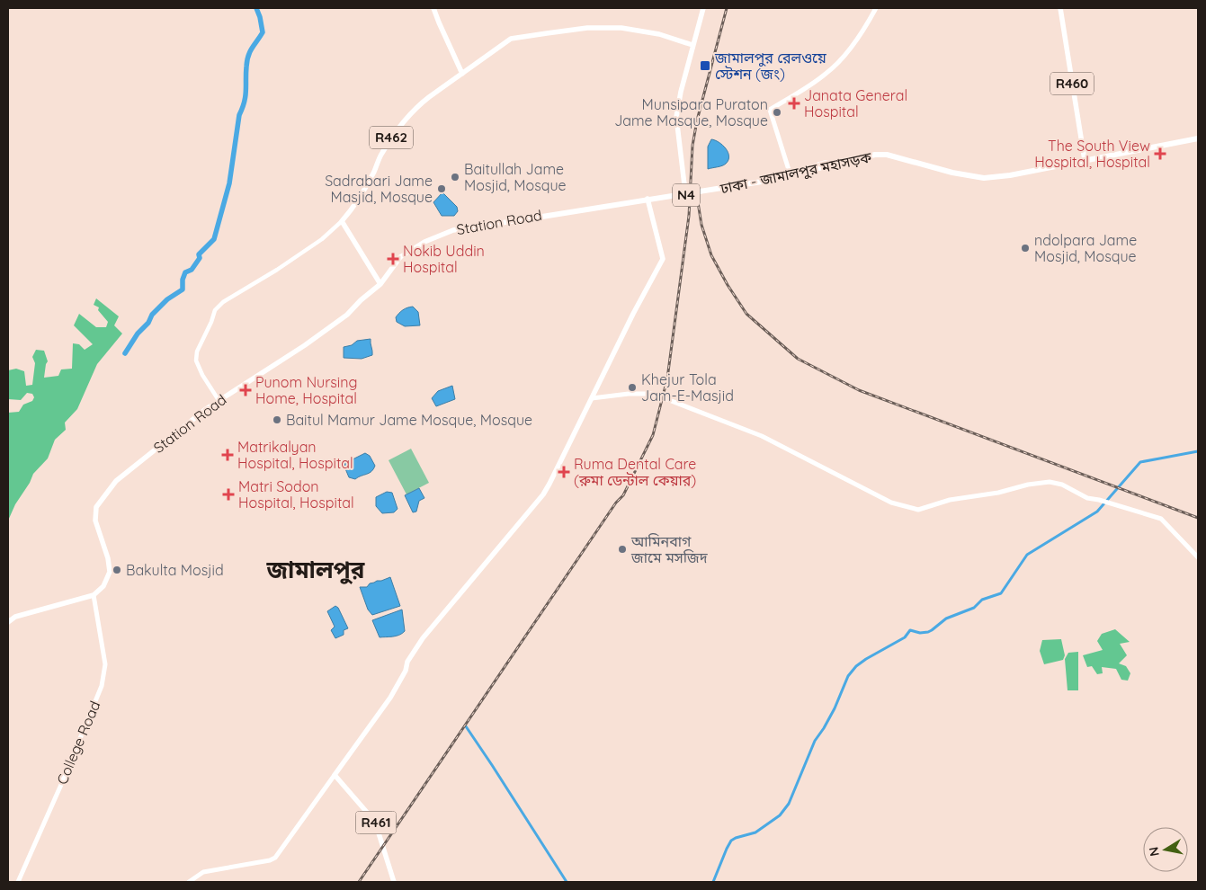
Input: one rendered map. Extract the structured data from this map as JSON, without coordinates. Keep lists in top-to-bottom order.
{
  "streets": {
    "highway": ["ঢাকা - জামালপুর মহাসড়ক", "N4"],
    "main road": [
      "R460",
      "R462",
      "Station Road",
      "College Road",
      "R461"
    ]
  },
  "crossings": [
    ["R460", "ঢাকা - জামালপুর মহাসড়ক"],
    ["ঢাকা - জামালপুর মহাসড়ক", "Station Road"],
    ["Station Road", "College Road"]
  ],
  "districts": ["জামালপুর"],
  "places": {
    "transit": ["জামালপুর রেলওয়ে স্টেশন (জং)"],
    "health": [
      "Janata General Hospital",
      "The South View Hospital, Hospital",
      "Nokib Uddin Hospital",
      "Punom Nursing Home, Hospital",
      "Matrikalyan Hospital, Hospital",
      "Ruma Dental Care (রুমা ডেন্টাল কেয়ার)",
      "Matri Sodon Hospital, Hospital"
    ],
    "other": [
      "Munsipara Puraton Jame Masque, Mosque",
      "Baitullah Jame Mosjid, Mosque",
      "Sadrabari Jame Masjid, Mosque",
      "ndolpara Jame Mosjid, Mosque",
      "Khejur Tola Jam-E-Masjid",
      "Baitul Mamur Jame Mosque, Mosque",
      "আমিনবাগ জামে মসজিদ",
      "Bakulta Mosjid"
    ]
  },
  "north": "left"
}
